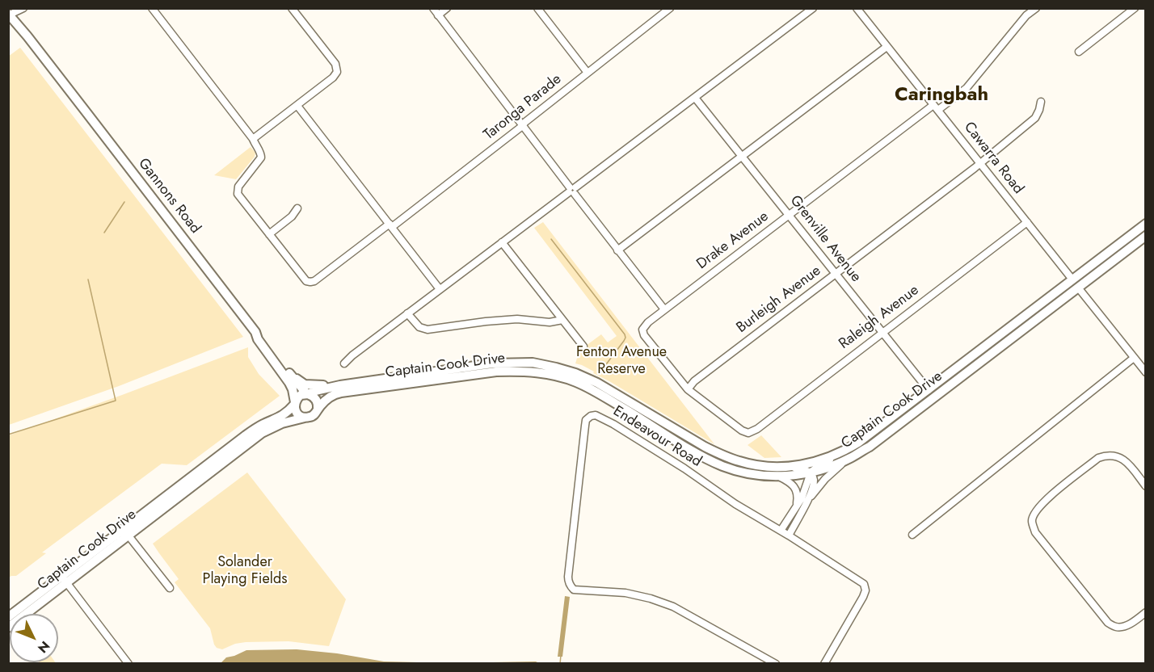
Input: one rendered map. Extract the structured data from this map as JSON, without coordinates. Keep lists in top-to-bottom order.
{
  "streets": {
    "main road": ["Gannons Road", "Captain Cook Drive"],
    "street": [
      "Taronga Parade",
      "Cawarra Road",
      "Grenville Avenue",
      "Drake Avenue",
      "Burleigh Avenue",
      "Raleigh Avenue",
      "Endeavour Road"
    ]
  },
  "crossings": [
    ["Cawarra Road", "Drake Avenue"],
    ["Cawarra Road", "Burleigh Avenue"],
    ["Cawarra Road", "Raleigh Avenue"],
    ["Cawarra Road", "Captain Cook Drive"],
    ["Gannons Road", "Captain Cook Drive"],
    ["Grenville Avenue", "Drake Avenue"],
    ["Grenville Avenue", "Burleigh Avenue"],
    ["Grenville Avenue", "Raleigh Avenue"],
    ["Grenville Avenue", "Captain Cook Drive"],
    ["Drake Avenue", "Burleigh Avenue"],
    ["Drake Avenue", "Raleigh Avenue"],
    ["Burleigh Avenue", "Raleigh Avenue"]
  ],
  "districts": ["Caringbah"],
  "parks": ["Fenton Avenue Reserve", "Solander Playing Fields"],
  "north": "bottom right"
}
